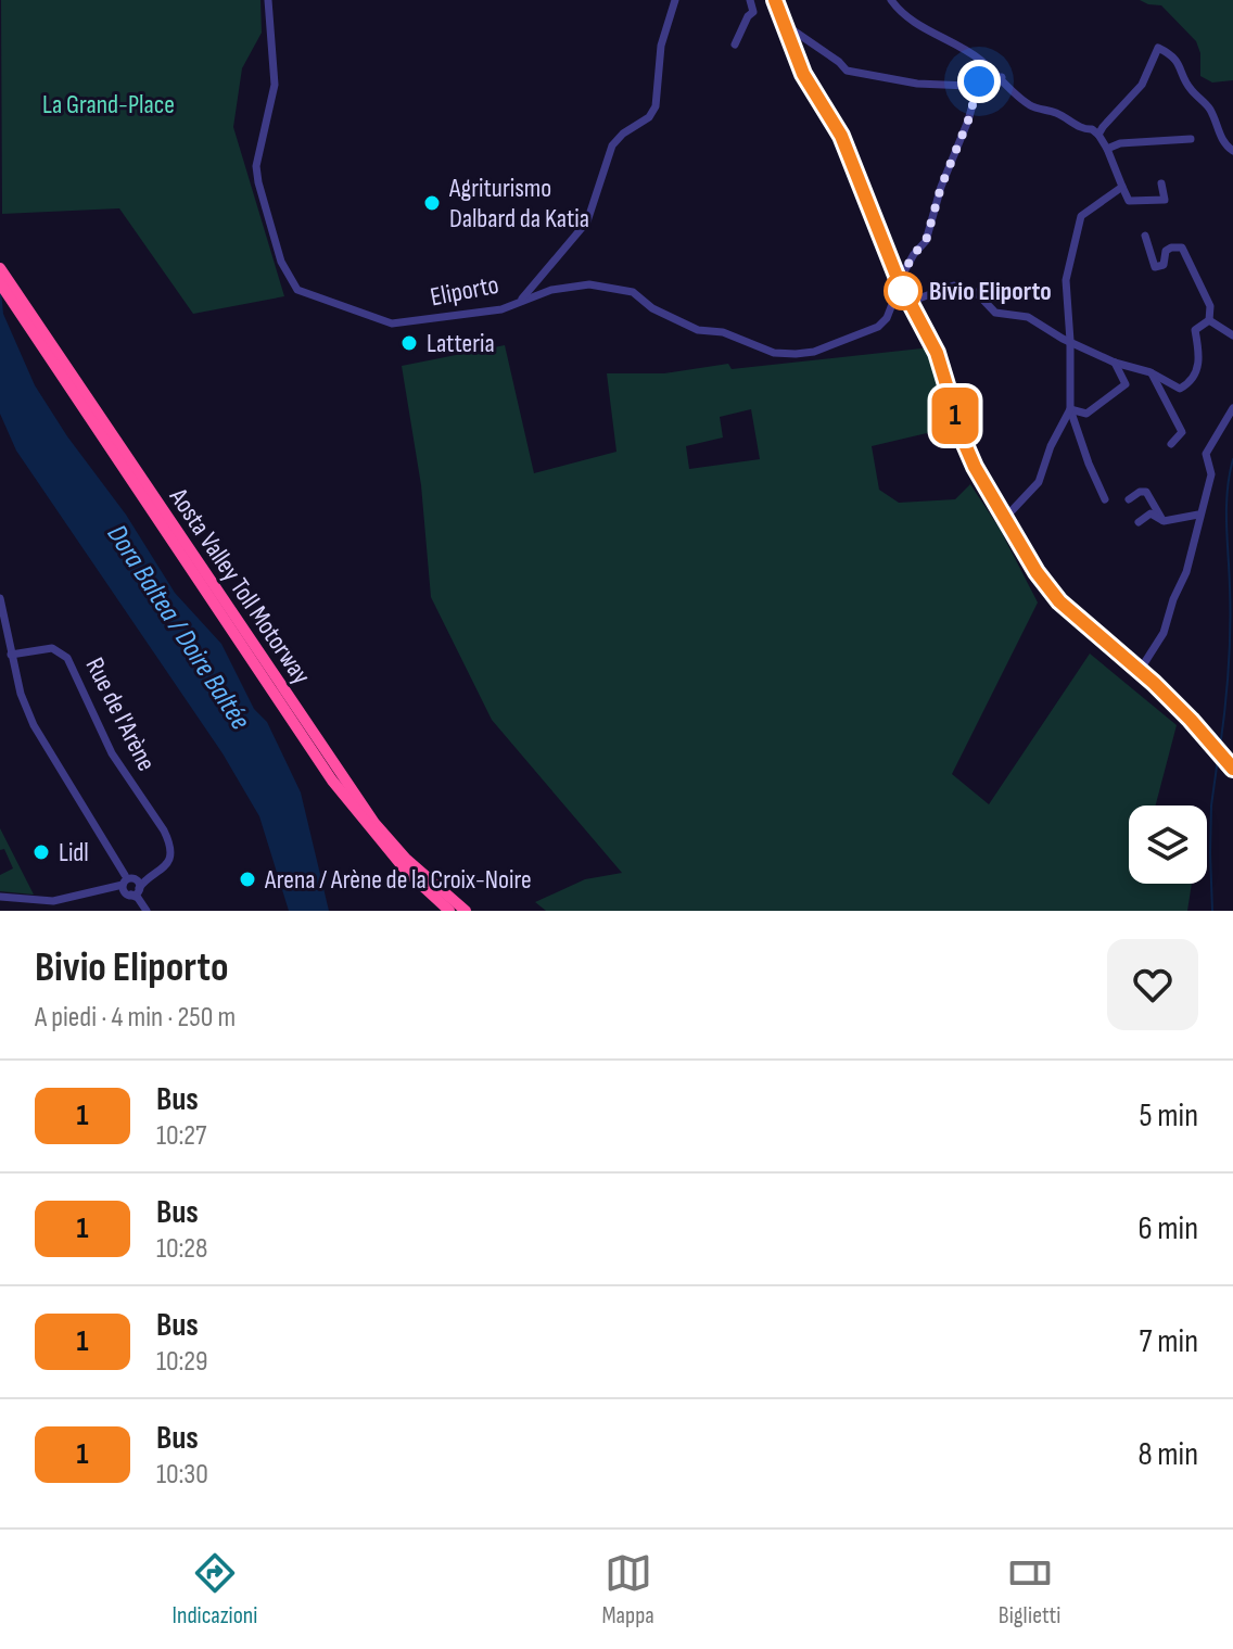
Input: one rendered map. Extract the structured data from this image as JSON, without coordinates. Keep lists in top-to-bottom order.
{
  "streets": {
    "highway": ["Aosta Valley Toll Motorway"],
    "street": ["Eliporto", "Rue de l'Arène"]
  },
  "water": ["Dora Baltea / Doire Baltée"],
  "parks": ["La Grand-Place"],
  "places": [
    "Agriturismo Dalbard da Katia",
    "Bivio Eliporto",
    "Latteria",
    "Lidl",
    "Arena / Arène de la Croix-Noire"
  ],
  "lines": ["bus line 1"],
  "page": {
    "on_map": "1",
    "heading": ["Bivio Eliporto", "A piedi · 4 min · 250 m"],
    "list": [
      {
        "mark": "1",
        "name": "Bus",
        "note": "10:27",
        "value": "5 min"
      },
      {
        "mark": "1",
        "name": "Bus",
        "note": "10:28",
        "value": "6 min"
      },
      {
        "mark": "1",
        "name": "Bus",
        "note": "10:29",
        "value": "7 min"
      },
      {
        "mark": "1",
        "name": "Bus",
        "note": "10:30",
        "value": "8 min"
      }
    ],
    "tabs": ["Indicazioni", "Mappa", "Biglietti"]
  }
}
